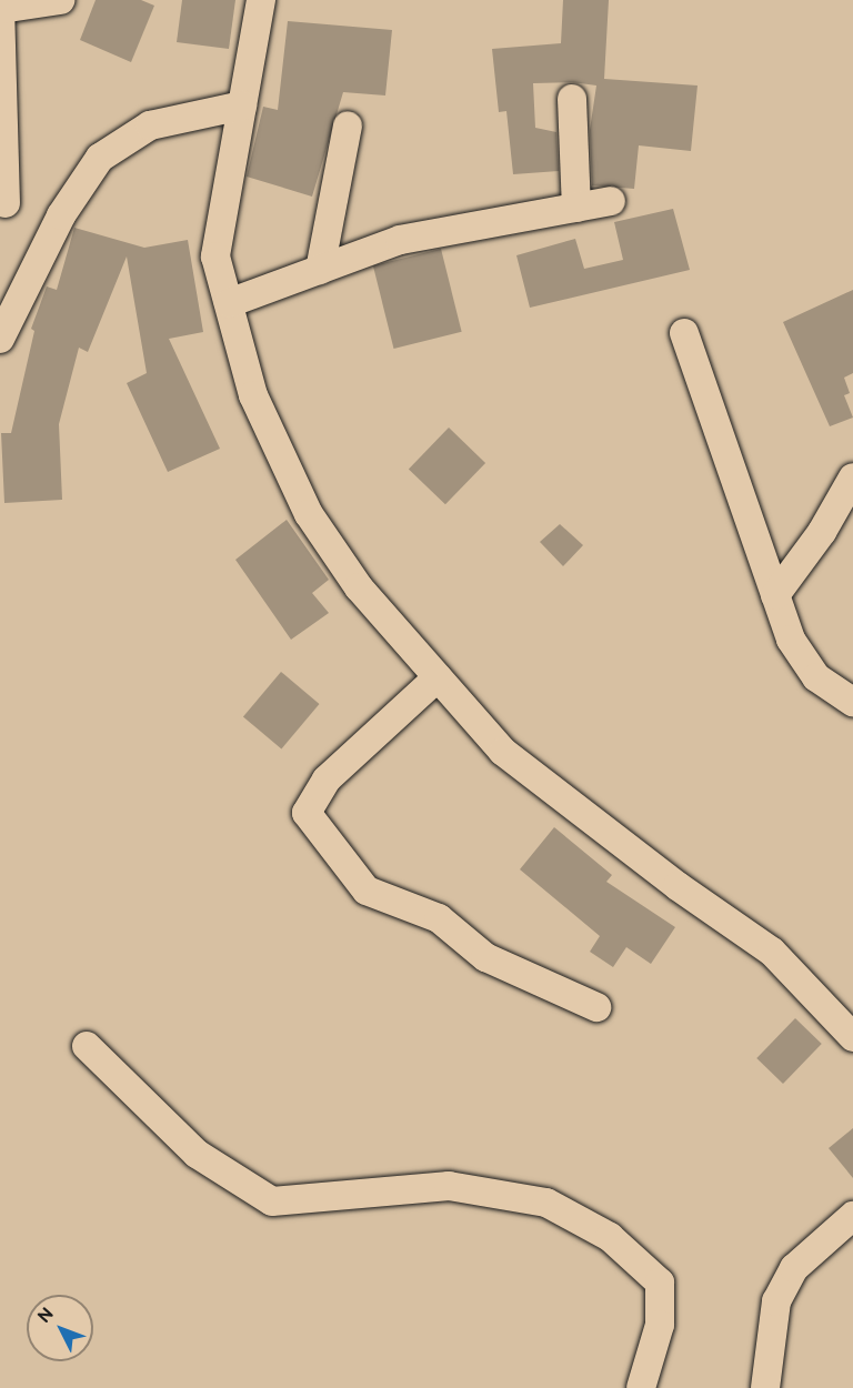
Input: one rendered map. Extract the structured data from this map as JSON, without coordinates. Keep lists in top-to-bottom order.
{
  "north": "top left"
}
